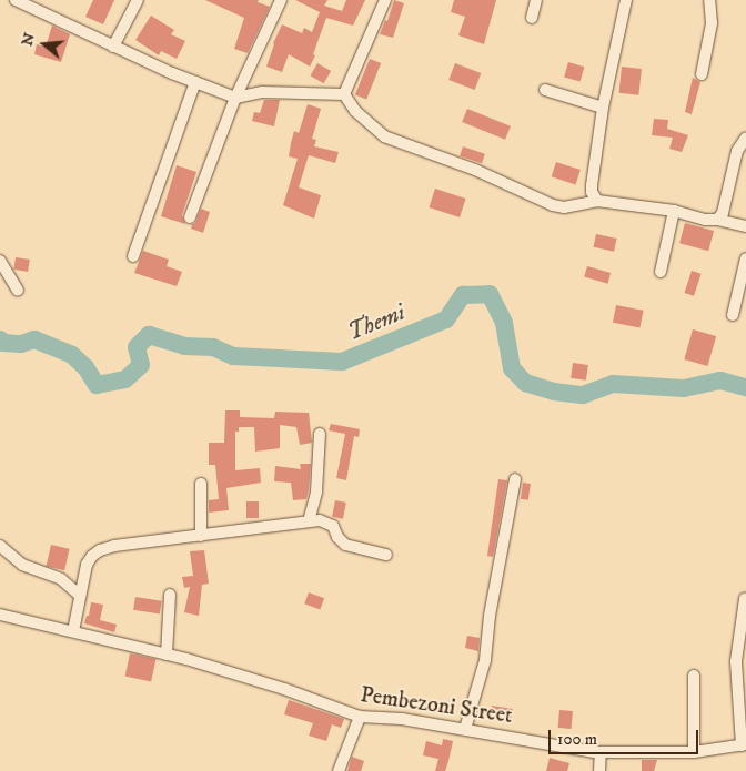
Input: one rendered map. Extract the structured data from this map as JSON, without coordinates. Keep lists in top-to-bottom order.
{
  "streets": {
    "street": ["Pembezoni Street"]
  },
  "water": ["Themi"],
  "scale_bar": "100 m",
  "north": "left"
}
